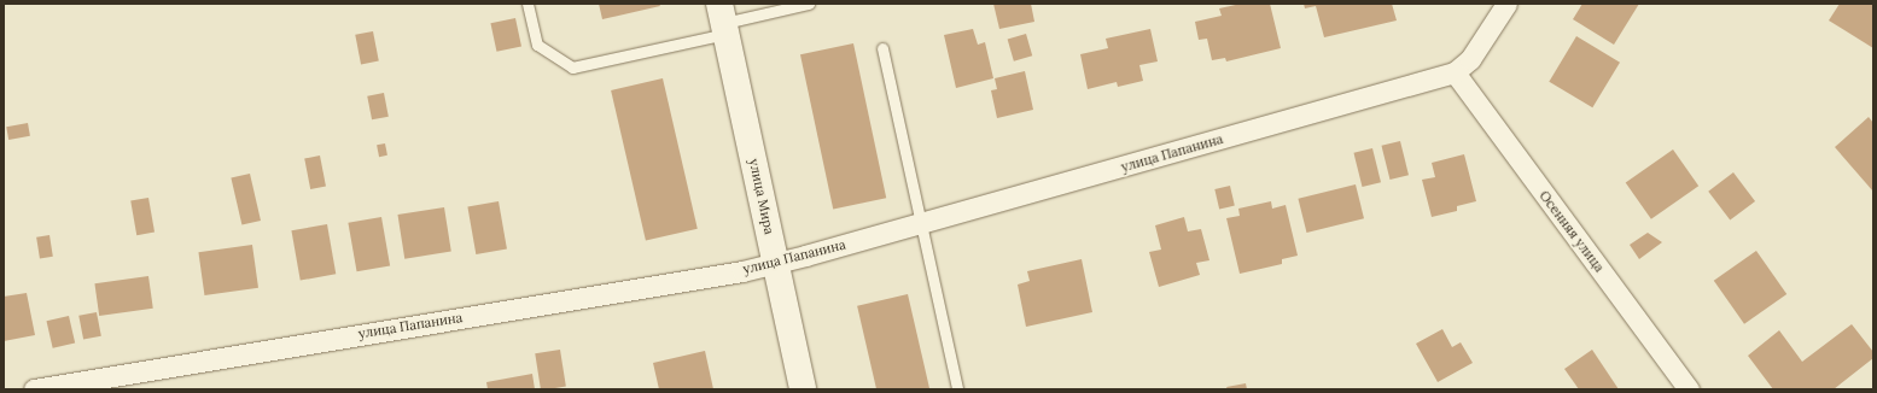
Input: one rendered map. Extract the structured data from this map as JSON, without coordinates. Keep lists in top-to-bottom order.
{
  "streets": {
    "street": ["улица Папанина", "улица Мира", "Осенняя улица"]
  },
  "crossings": [
    ["улица Папанина", "улица Мира"],
    ["улица Папанина", "Осенняя улица"]
  ]
}
